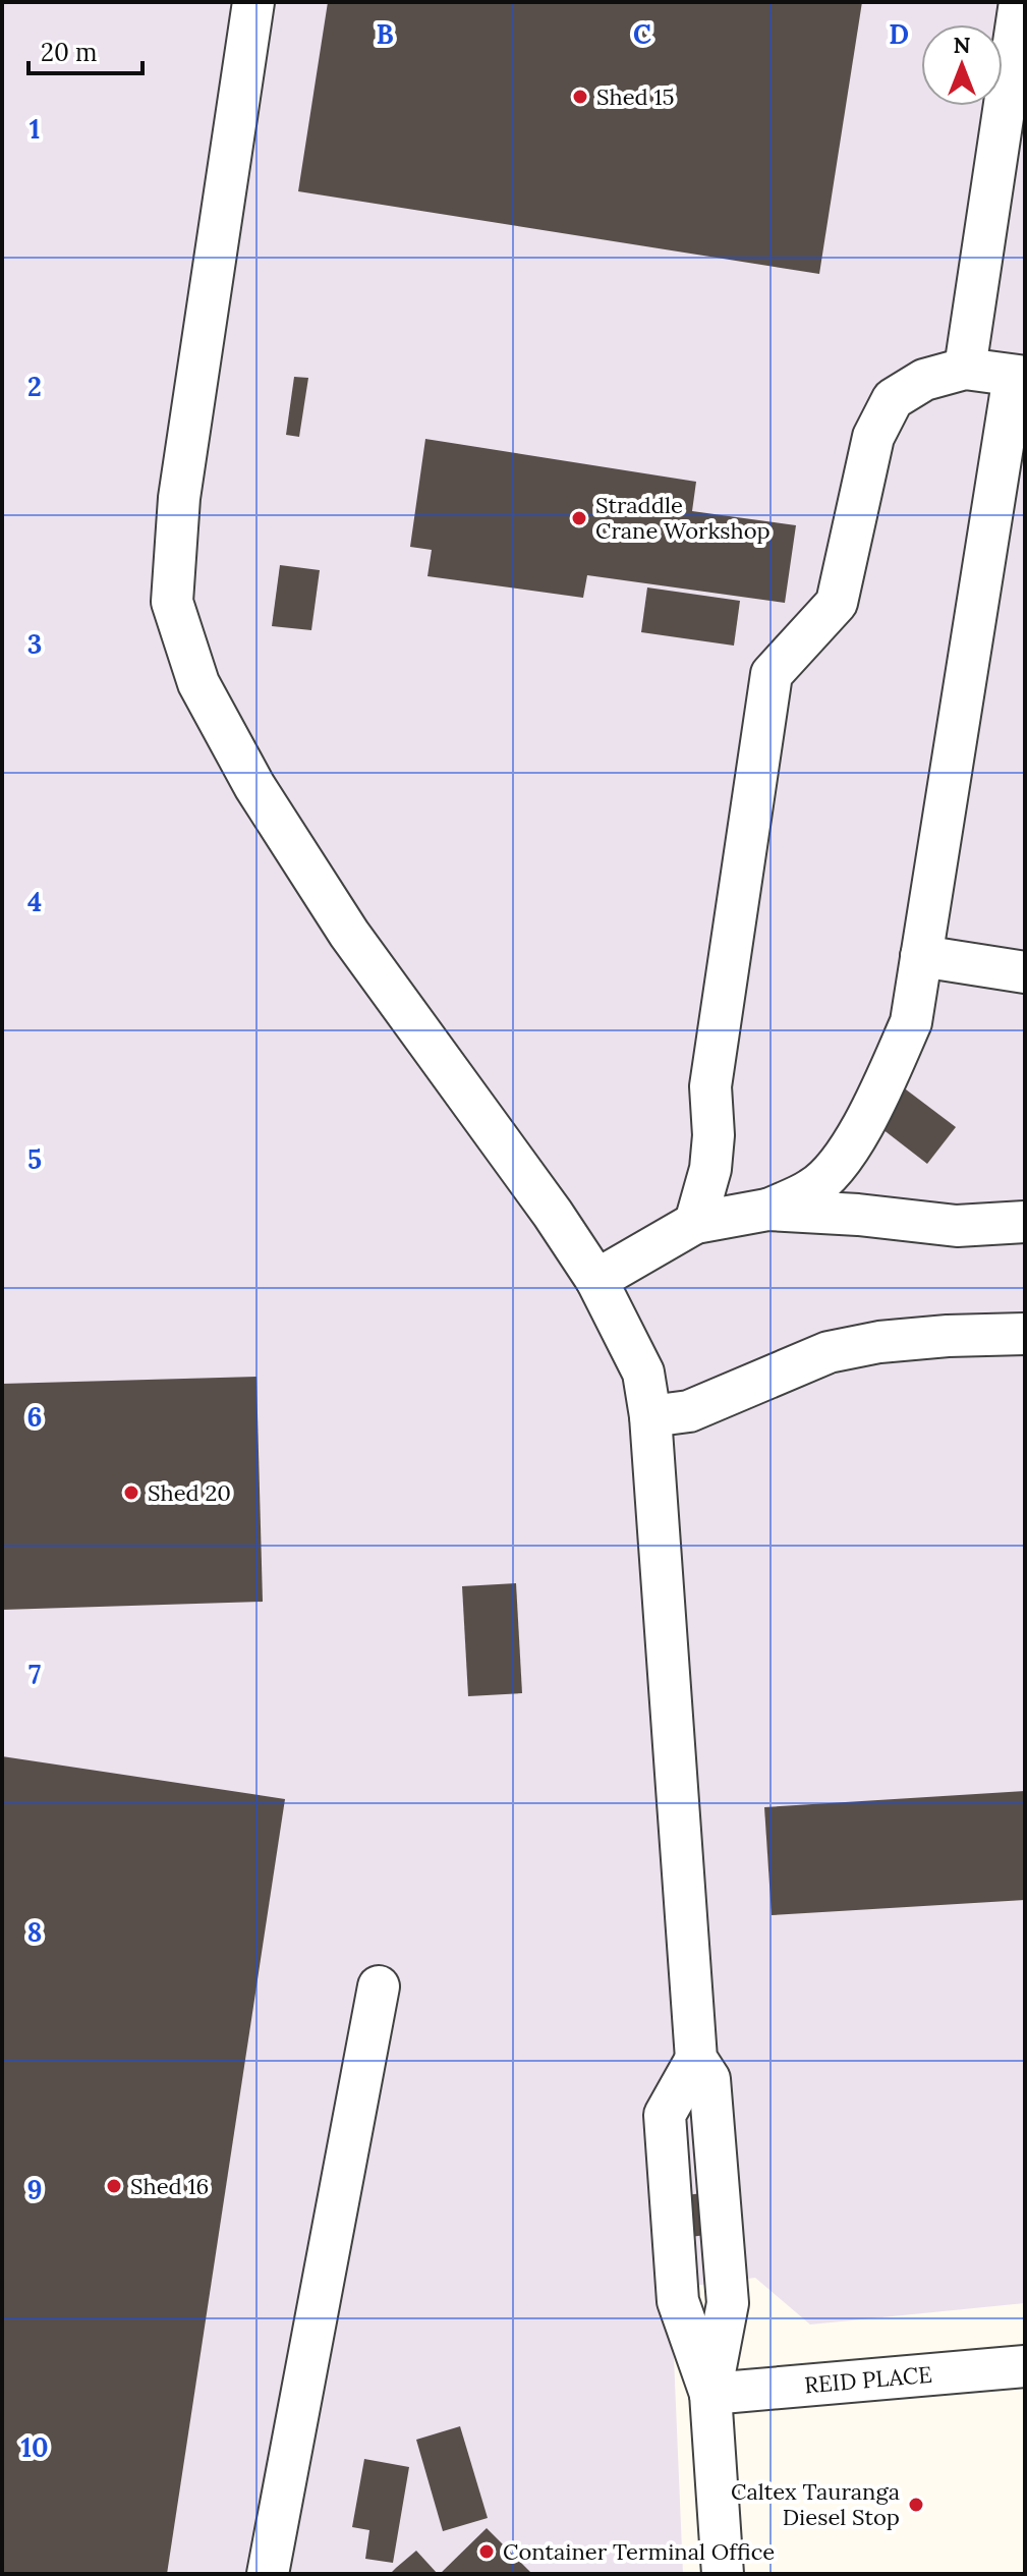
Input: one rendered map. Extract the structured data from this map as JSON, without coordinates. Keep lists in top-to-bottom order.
{
  "streets": {
    "street": ["REID PLACE"]
  },
  "places": [
    "Shed 15",
    "Straddle Crane Workshop",
    "Shed 20",
    "Shed 16",
    "Caltex Tauranga Diesel Stop",
    "Container Terminal Office"
  ],
  "scale_bar": "20 m",
  "north": "top",
  "grid": {
    "columns": ["B", "C", "D"],
    "rows": [
      "1",
      "2",
      "3",
      "4",
      "5",
      "6",
      "7",
      "8",
      "9",
      "10"
    ]
  }
}
